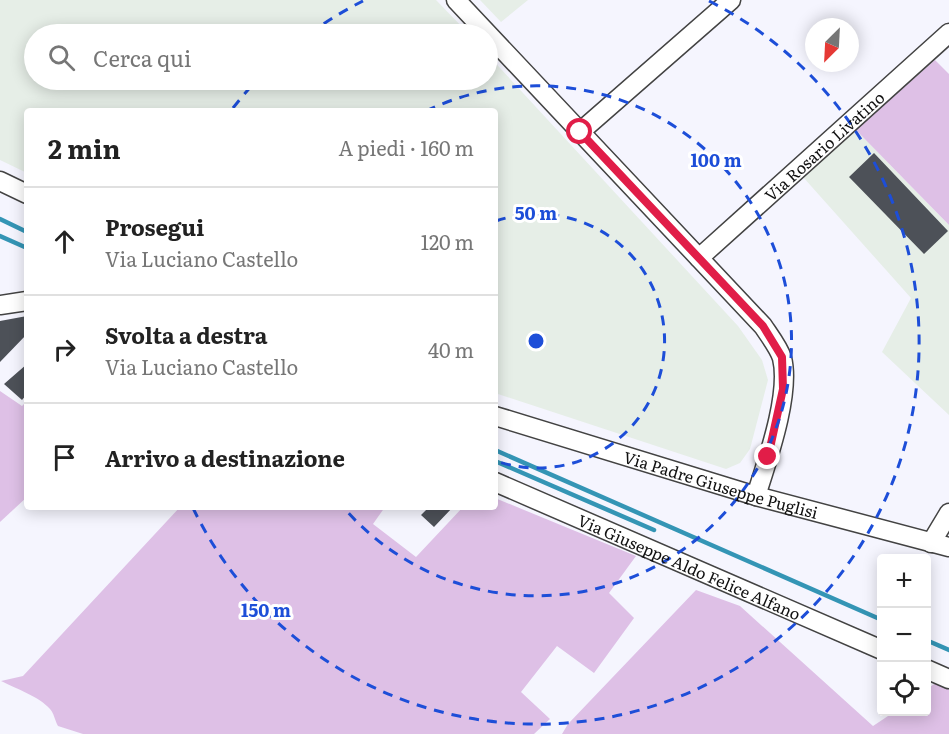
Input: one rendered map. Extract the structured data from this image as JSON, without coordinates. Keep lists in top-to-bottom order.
{
  "streets": {
    "street": ["Via Rosario Livatino", "Via Padre Giuseppe Puglisi", "Via Giuseppe Aldo Felice Alfano"]
  },
  "north": "bottom left",
  "page": {
    "search": "Cerca qui",
    "heading": ["2 min", "A piedi · 160 m"],
    "list": [
      ["Prosegui", "Via Luciano Castello", "120 m"],
      ["Svolta a destra", "Via Luciano Castello", "40 m"],
      "Arrivo a destinazione"
    ],
    "map_buttons": ["+", "−"]
  },
  "rings": ["100 m", "50 m", "150 m"]
}
